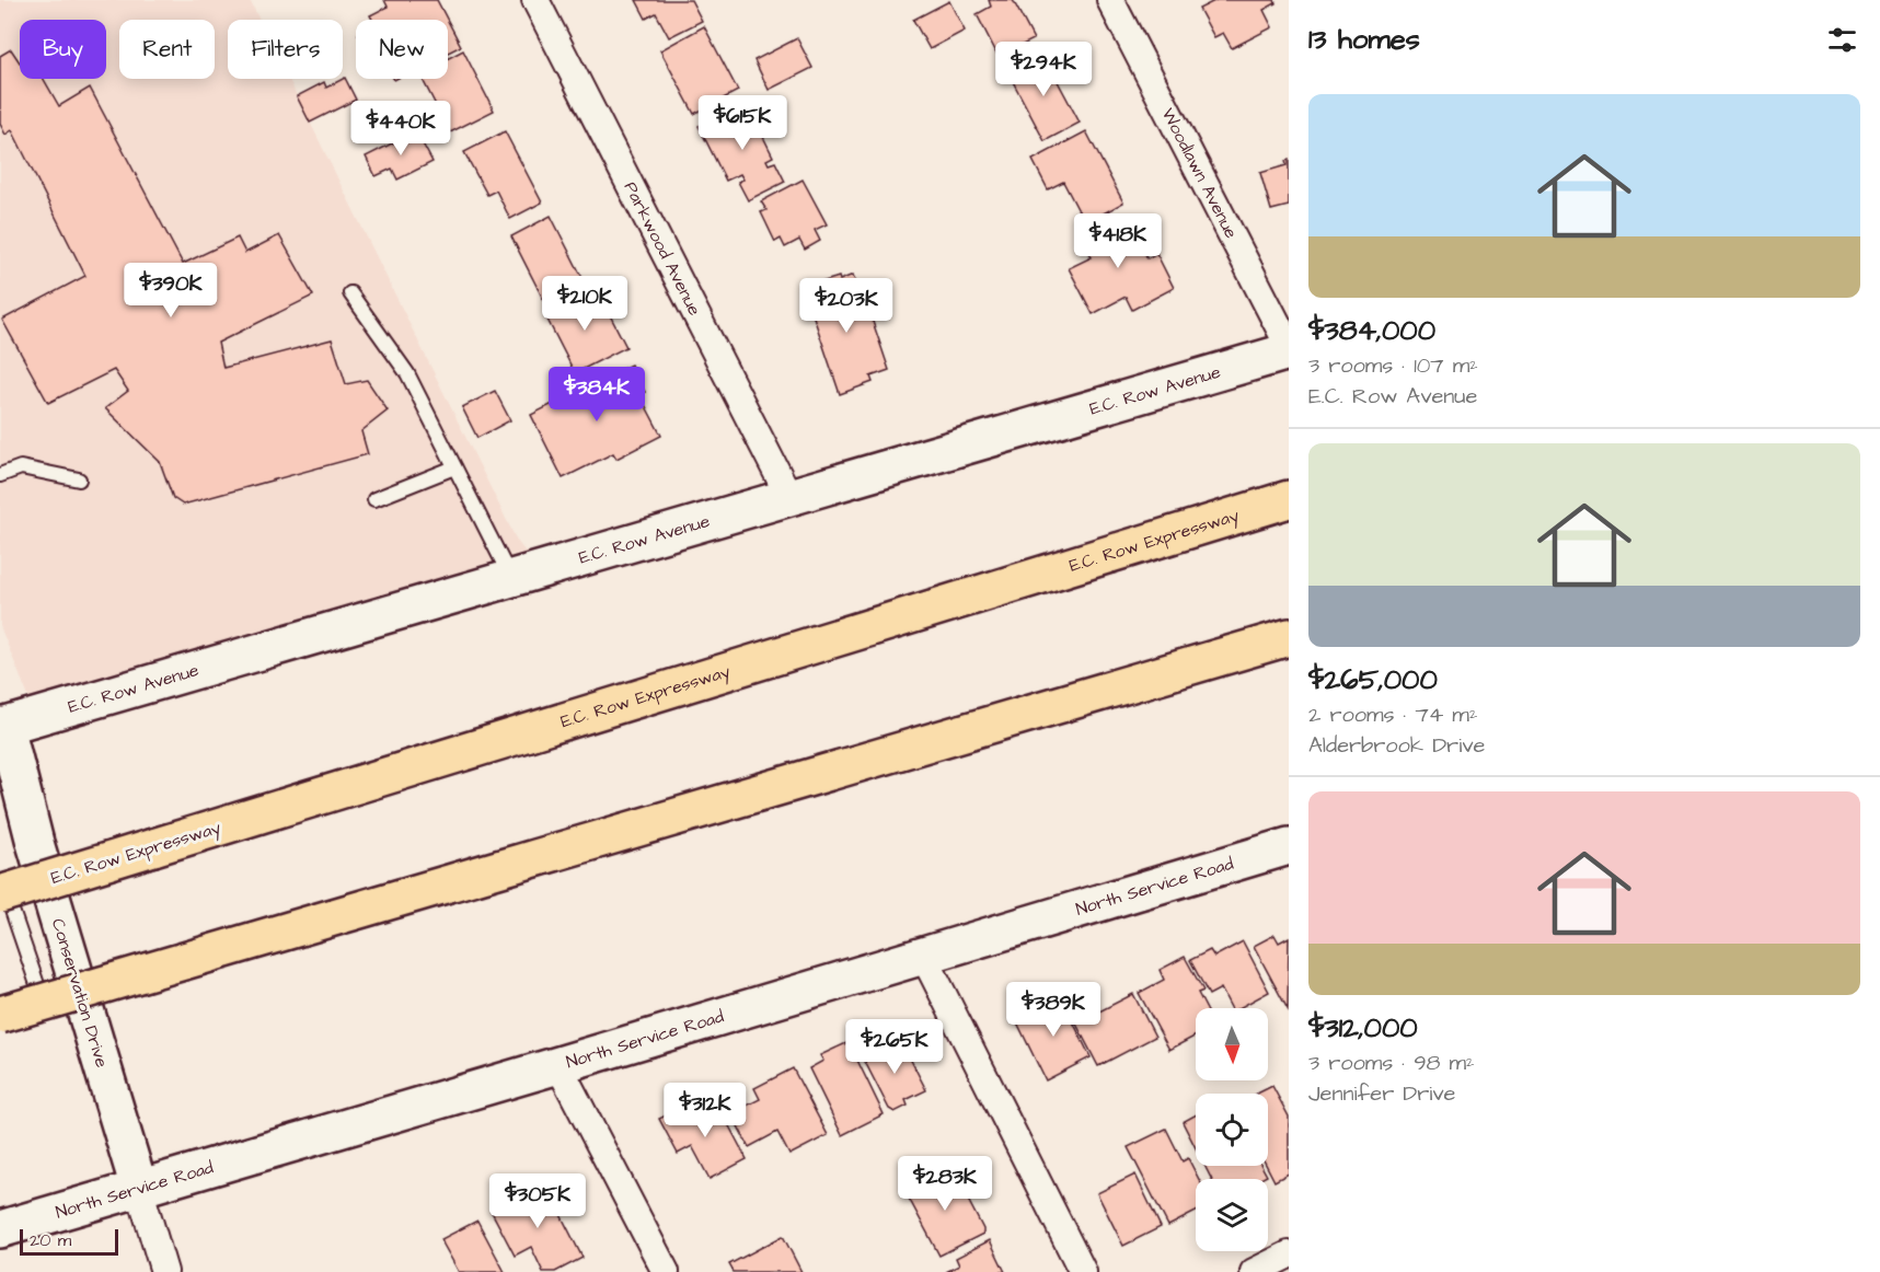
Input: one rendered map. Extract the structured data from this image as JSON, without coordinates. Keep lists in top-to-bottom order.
{
  "streets": {
    "highway": ["E.C. Row Expressway"],
    "street": [
      "Woodlawn Avenue",
      "Parkwood Avenue",
      "E.C. Row Avenue",
      "North Service Road",
      "Conservation Drive"
    ]
  },
  "crossings": [
    ["Parkwood Avenue", "E.C. Row Avenue"],
    ["E.C. Row Avenue", "Conservation Drive"],
    ["North Service Road", "Conservation Drive"]
  ],
  "scale_bar": "20 m",
  "north": "bottom",
  "page": {
    "heading": "13 homes",
    "chip": [
      "Buy",
      "Rent",
      "Filters",
      "New"
    ],
    "price": [
      "$294K",
      "$615K",
      "$440K",
      "$418K",
      "$390K",
      "$210K",
      "$203K",
      "$384K",
      "$389K",
      "$265K",
      "$312K",
      "$283K",
      "$305K"
    ],
    "list": [
      {
        "name": "$384,000",
        "note": "3 rooms · 107 m² · E.C. Row Avenue"
      },
      {
        "name": "$265,000",
        "note": "2 rooms · 74 m² · Alderbrook Drive"
      },
      {
        "name": "$312,000",
        "note": "3 rooms · 98 m² · Jennifer Drive"
      }
    ],
    "scale": "20 m"
  }
}
